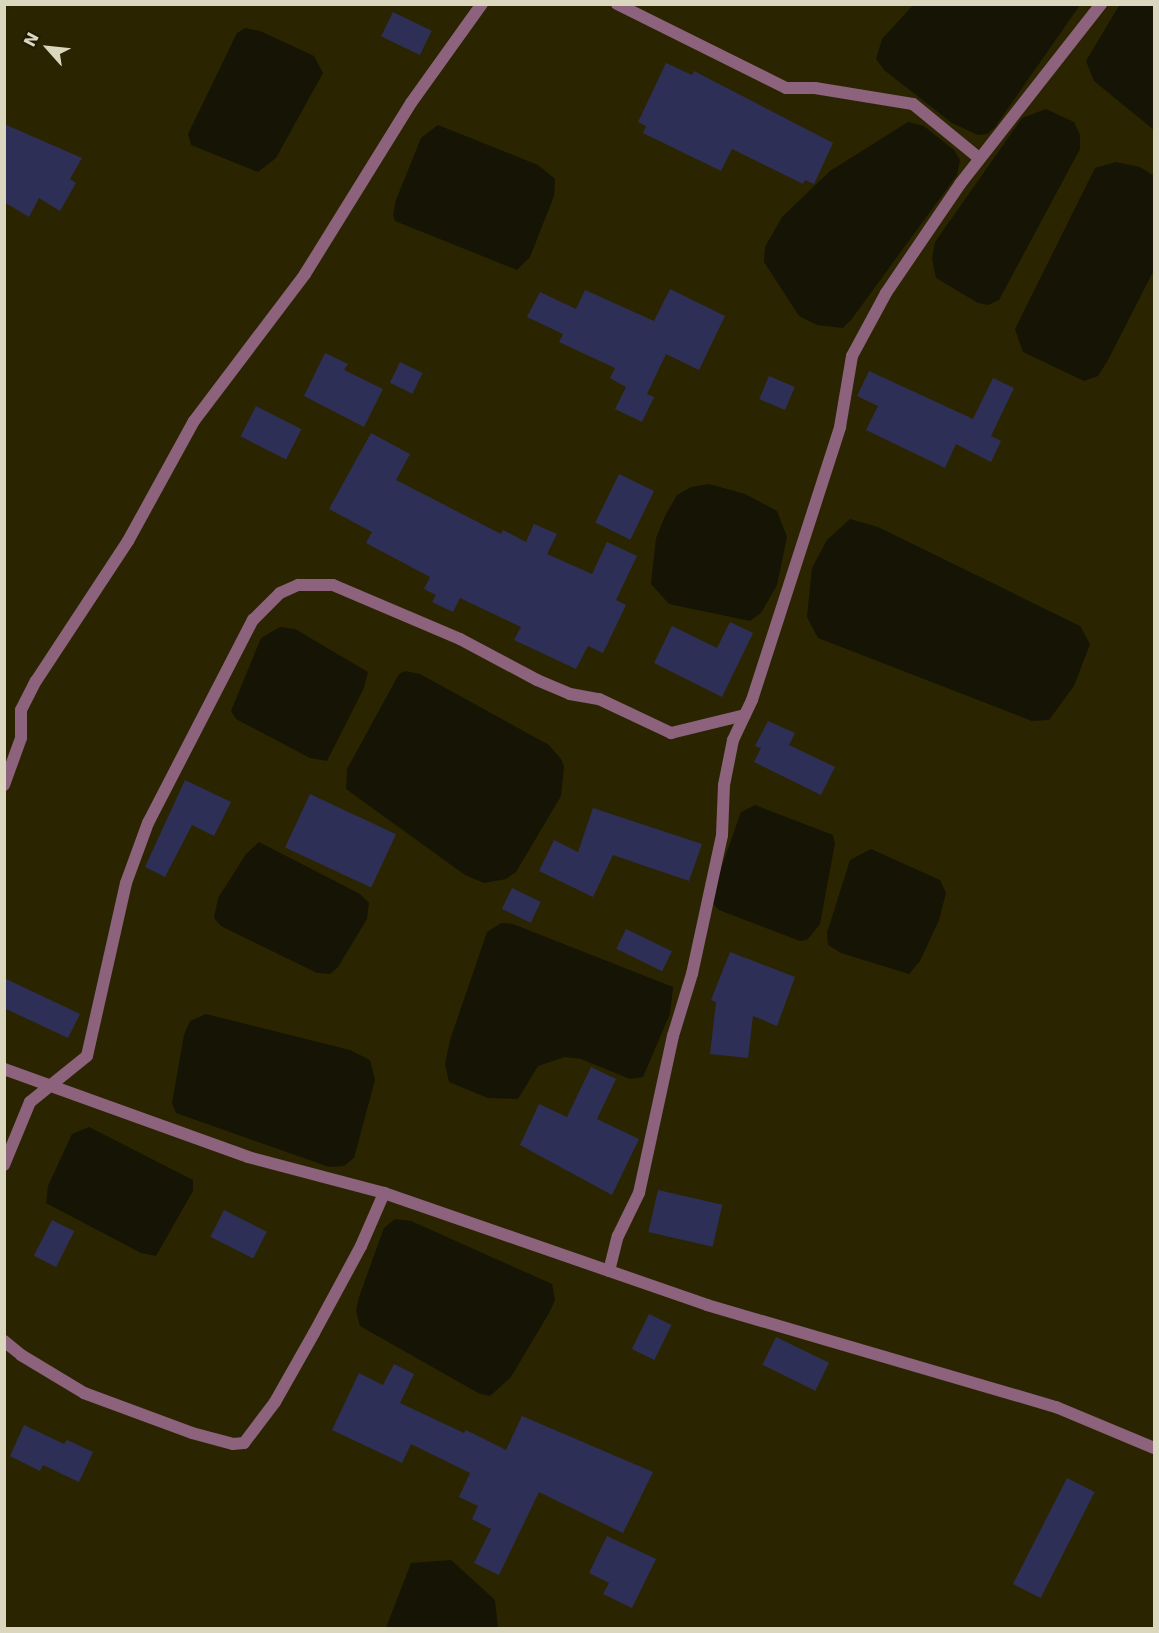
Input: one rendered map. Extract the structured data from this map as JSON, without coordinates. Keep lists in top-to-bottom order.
{
  "north": "top left"
}
